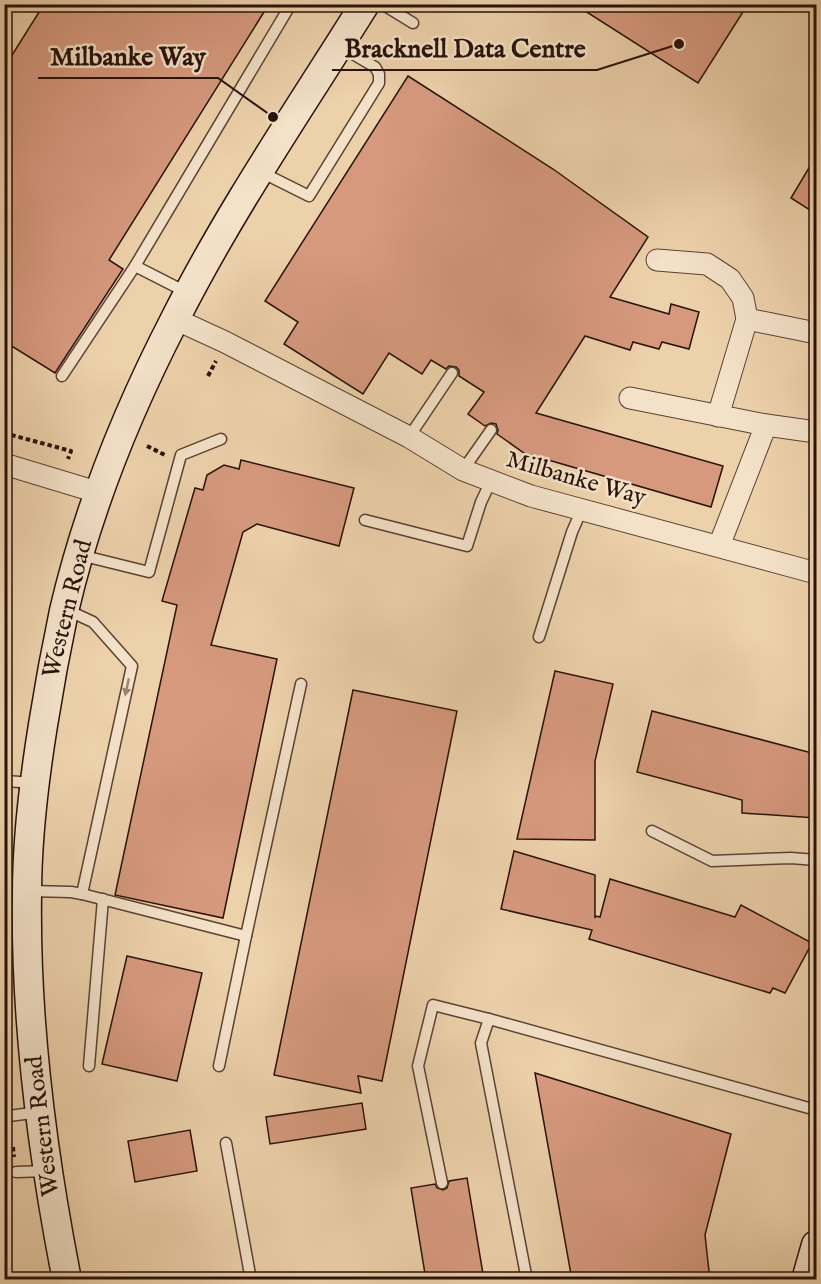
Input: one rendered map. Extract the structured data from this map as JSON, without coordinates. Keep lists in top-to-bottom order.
{
  "streets": {
    "street": ["Milbanke Way", "Western Road"]
  },
  "crossings": [
    ["Milbanke Way", "Western Road"]
  ],
  "places": ["Bracknell Data Centre", "Milbanke Way"]
}
